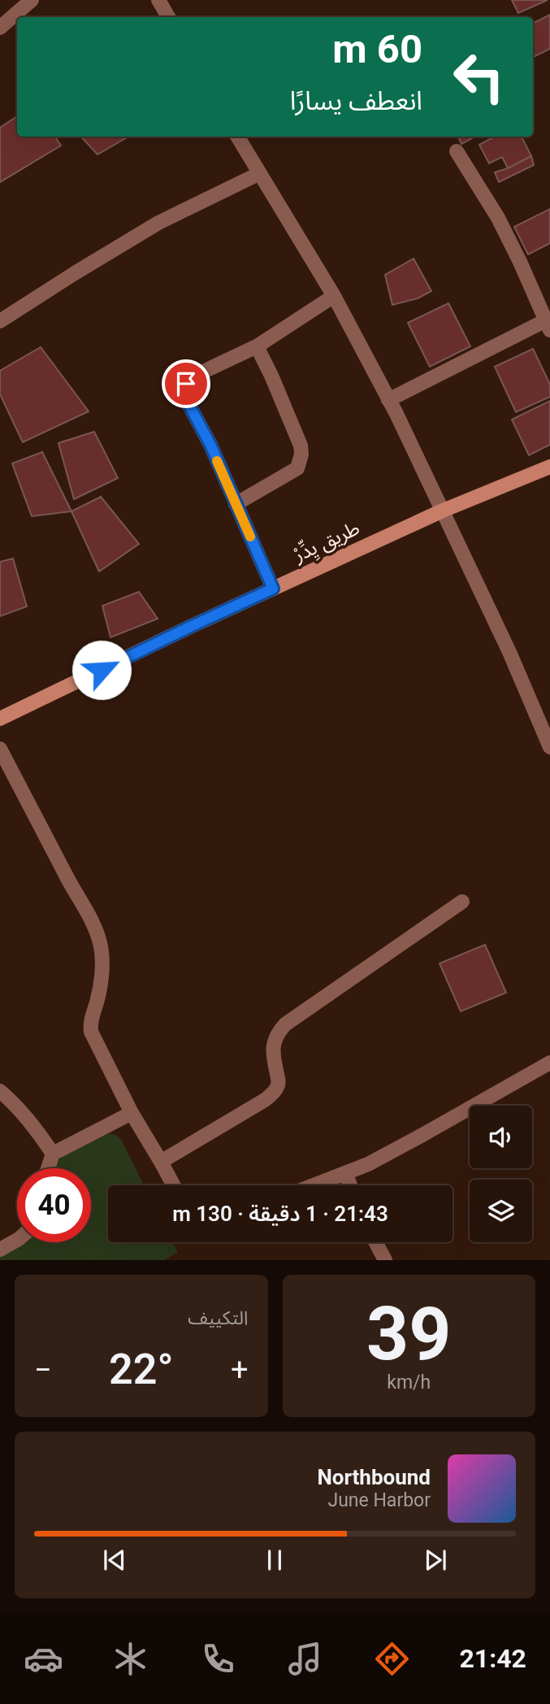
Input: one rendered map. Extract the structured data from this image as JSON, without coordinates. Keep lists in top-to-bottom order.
{
  "streets": {
    "street": ["طريق يِدِّرْ"]
  },
  "page": {
    "turn": ["60 m", "انعطف يسارًا"],
    "limit": "40",
    "trip": "21:43 · 1 دقيقة · 130 m",
    "tile": [
      ["39", "km/h"],
      "التكييف"
    ],
    "heat": ["−", "22°", "+"],
    "song": ["Northbound", "June Harbor"],
    "tabs": "21:42"
  }
}
